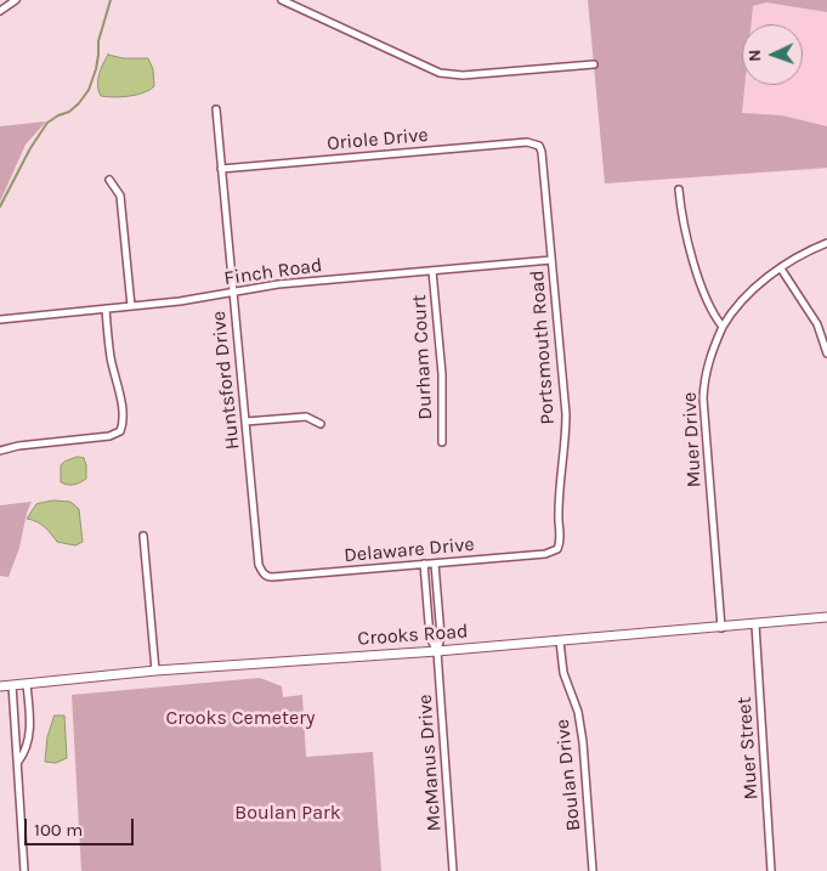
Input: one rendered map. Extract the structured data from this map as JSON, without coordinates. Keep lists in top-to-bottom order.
{
  "streets": {
    "main road": ["Crooks Road"],
    "street": [
      "Oriole Drive",
      "Finch Road",
      "Portsmouth Road",
      "Durham Court",
      "Huntsford Drive",
      "Muer Drive",
      "Delaware Drive",
      "Muer Street",
      "McManus Drive",
      "Boulan Drive"
    ]
  },
  "crossings": [
    ["Oriole Drive", "Portsmouth Road"],
    ["Oriole Drive", "Huntsford Drive"],
    ["Finch Road", "Portsmouth Road"],
    ["Finch Road", "Durham Court"],
    ["Finch Road", "Huntsford Drive"],
    ["Portsmouth Road", "Delaware Drive"],
    ["Huntsford Drive", "Delaware Drive"],
    ["Muer Drive", "Crooks Road"],
    ["Crooks Road", "Muer Street"],
    ["Crooks Road", "McManus Drive"],
    ["Crooks Road", "Boulan Drive"]
  ],
  "parks": ["Crooks Cemetery", "Boulan Park"],
  "scale_bar": "100 m",
  "north": "left"
}
